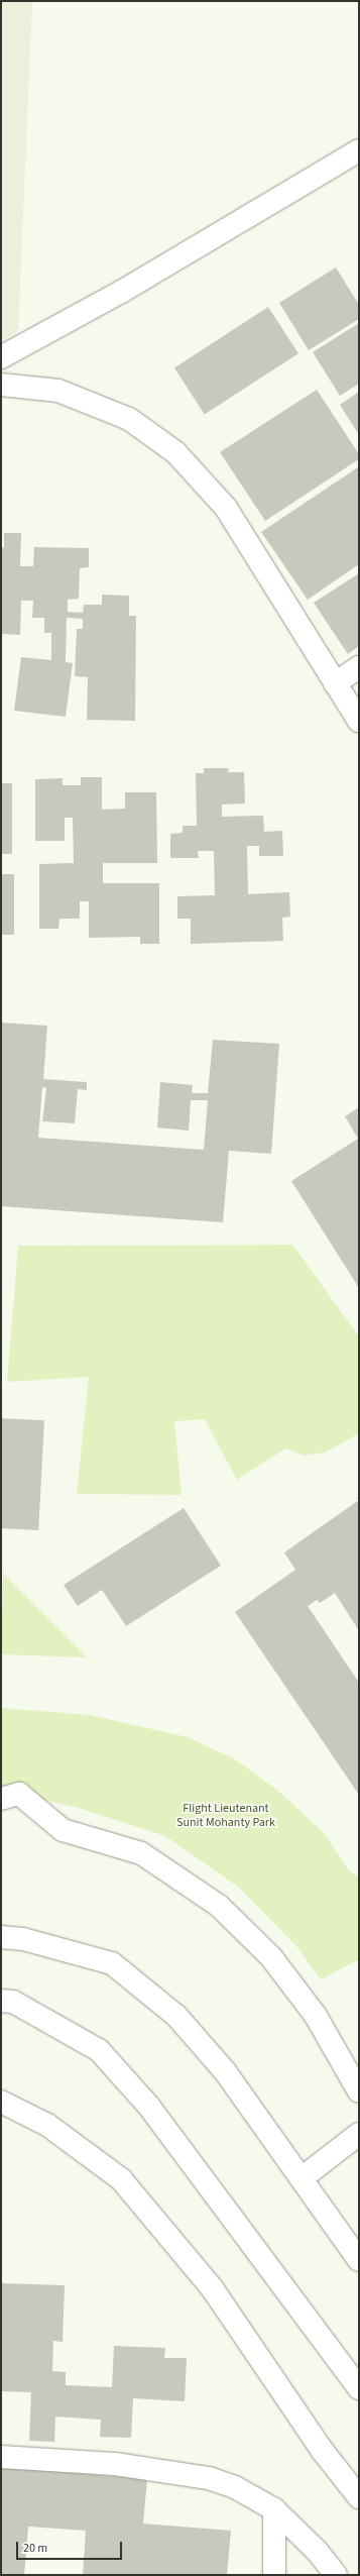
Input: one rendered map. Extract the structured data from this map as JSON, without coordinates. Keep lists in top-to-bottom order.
{
  "parks": ["Flight Lieutenant Sunit Mohanty Park"],
  "scale_bar": "20 m"
}
